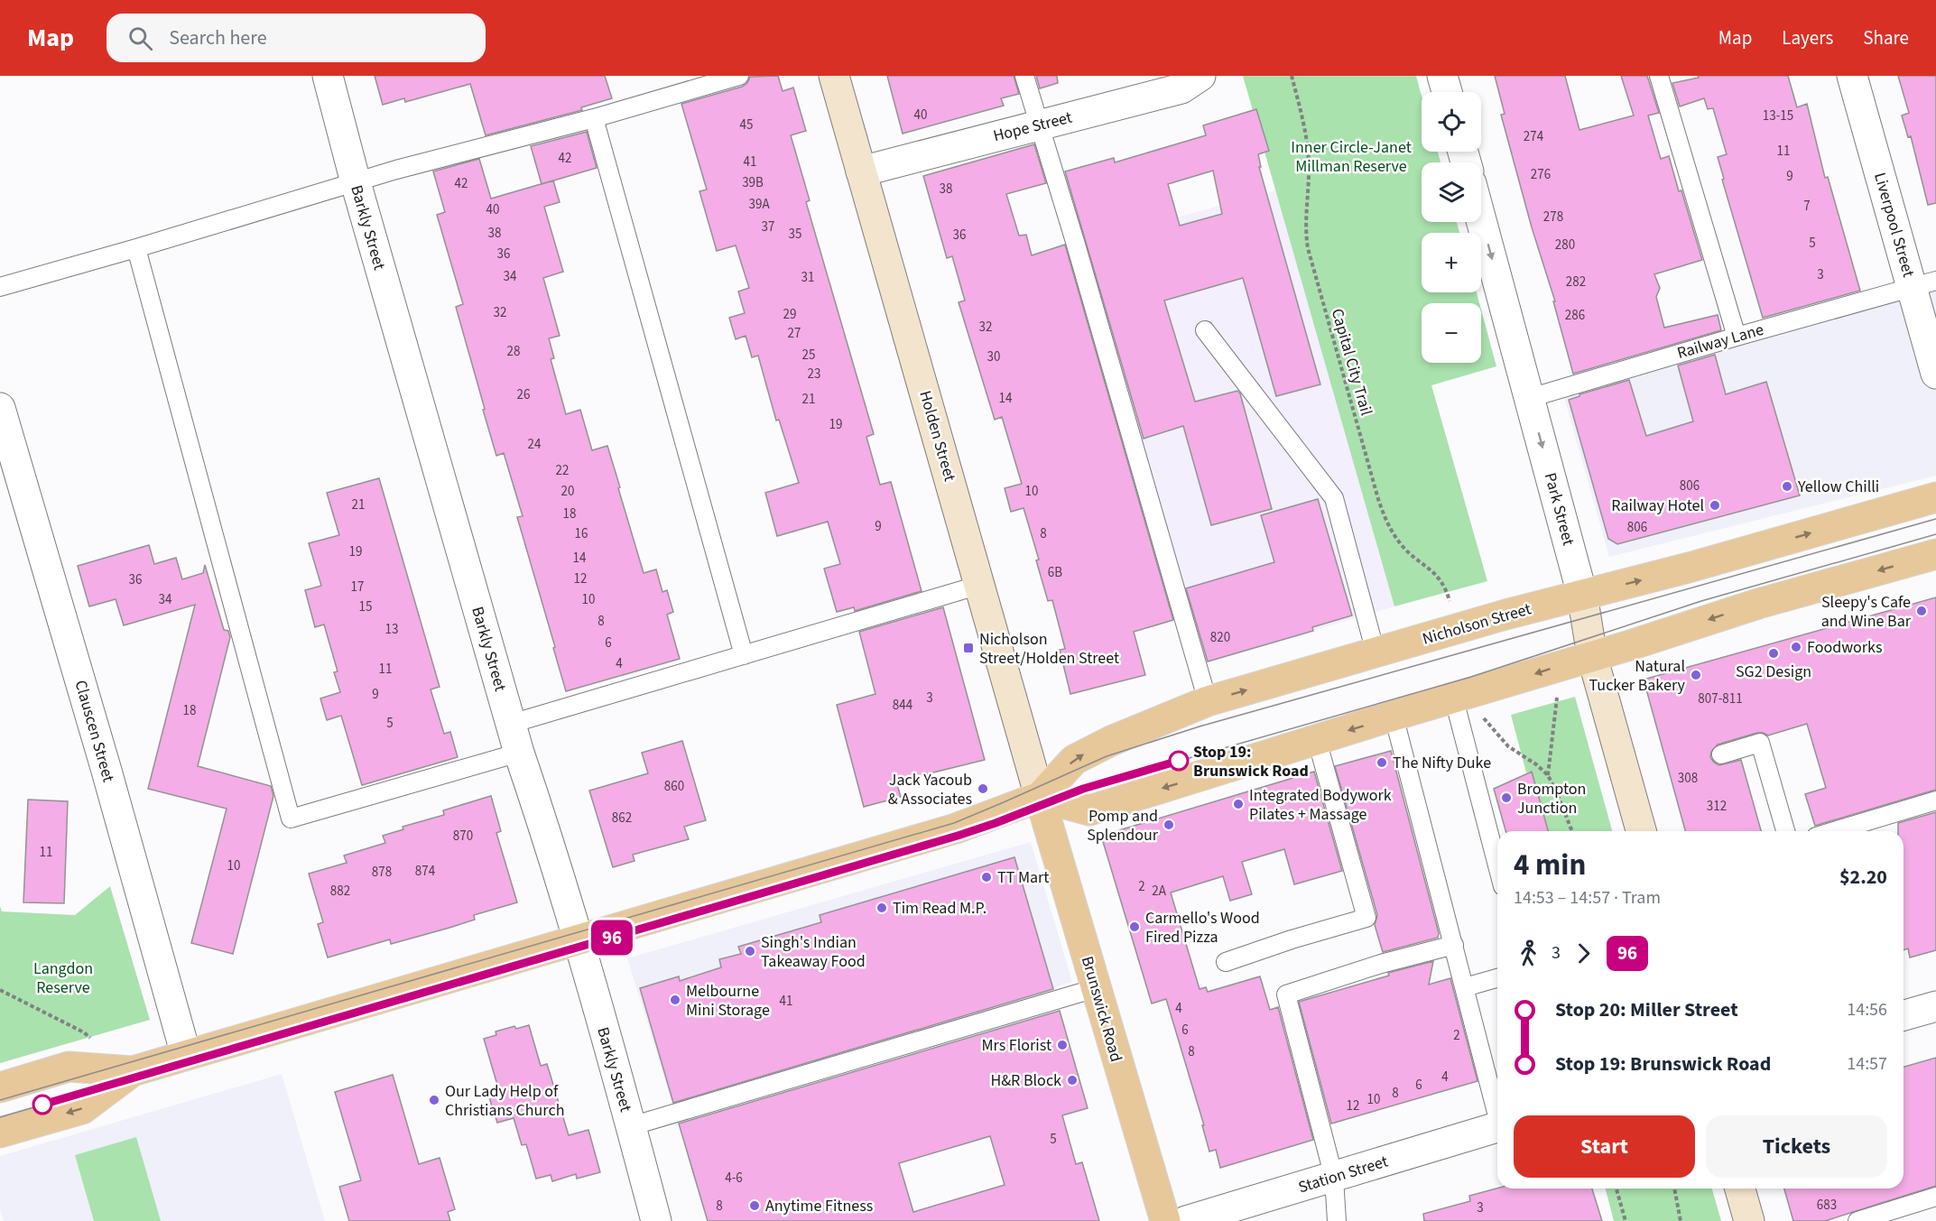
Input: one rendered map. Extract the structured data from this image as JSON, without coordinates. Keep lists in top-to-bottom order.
{
  "streets": {
    "main road": [
      "Holden Street",
      "Park Street",
      "Nicholson Street",
      "Brunswick Road"
    ],
    "street": [
      "Hope Street",
      "Liverpool Street",
      "Barkly Street",
      "Clauscen Street",
      "Station Street"
    ],
    "lane": ["Railway Lane"],
    "path": ["Capital City Trail"]
  },
  "crossings": [
    ["Hope Street", "Holden Street"],
    ["Liverpool Street", "Railway Lane"],
    ["Barkly Street", "Nicholson Street"],
    ["Railway Lane", "Park Street"],
    ["Capital City Trail", "Nicholson Street"],
    ["Holden Street", "Nicholson Street"],
    ["Holden Street", "Brunswick Road"],
    ["Park Street", "Nicholson Street"],
    ["Nicholson Street", "Clauscen Street"],
    ["Nicholson Street", "Brunswick Road"]
  ],
  "one_way": ["Park Street"],
  "parks": ["Inner Circle-Janet Millman Reserve", "Langdon Reserve"],
  "places": {
    "other": [
      "Yellow Chilli",
      "Railway Hotel",
      "Sleepy's Cafe and Wine Bar",
      "Foodworks",
      "SG2 Design",
      "Natural Tucker Bakery",
      "Stop 19: Brunswick Road",
      "The Nifty Duke",
      "Jack Yacoub & Associates",
      "Brompton Junction",
      "Integrated Bodywork Pilates + Massage",
      "Pomp and Splendour",
      "TT Mart",
      "Tim Read M.P.",
      "Carmello's Wood Fired Pizza",
      "Singh's Indian Takeaway Food",
      "Melbourne Mini Storage",
      "Mrs Florist",
      "H&R Block",
      "Our Lady Help of Christians Church",
      "Anytime Fitness"
    ],
    "transit": ["Nicholson Street/Holden Street"]
  },
  "lines": ["tram line 96"],
  "house_numbers": [
    "40",
    "13-15",
    "45",
    "274",
    "11",
    "42",
    "41",
    "276",
    "9",
    "39B",
    "42",
    "38",
    "39A",
    "7",
    "40",
    "278",
    "37",
    "38",
    "35",
    "36",
    "5",
    "280",
    "36",
    "3",
    "34",
    "31",
    "282",
    "32",
    "29",
    "286",
    "32",
    "27",
    "28",
    "25",
    "30",
    "23",
    "26",
    "14",
    "21",
    "19",
    "24",
    "22",
    "806",
    "20",
    "10",
    "21",
    "18",
    "9",
    "806",
    "16",
    "8",
    "19",
    "14",
    "6B",
    "12",
    "36",
    "17",
    "34",
    "10",
    "15",
    "8",
    "13",
    "820",
    "6",
    "4",
    "11",
    "9",
    "3",
    "807-811",
    "844",
    "18",
    "5",
    "308",
    "860",
    "312",
    "862",
    "870",
    "11",
    "10",
    "874",
    "878",
    "2",
    "882",
    "2A",
    "41",
    "4",
    "6",
    "2",
    "8",
    "4",
    "6",
    "8",
    "10",
    "12",
    "5",
    "4-6",
    "683",
    "8",
    "3"
  ],
  "page": {
    "header": "Map",
    "search": "Search here",
    "nav": ["Map", "Layers", "Share"],
    "on_map": "96",
    "map_buttons": ["+", "−"],
    "heading": ["4 min", "14:53 – 14:57 · Tram", "$2.20"],
    "legs": ["3", "96"],
    "list": [
      {
        "name": "Stop 20: Miller Street",
        "value": "14:56"
      },
      {
        "name": "Stop 19: Brunswick Road",
        "value": "14:57"
      }
    ],
    "buttons": ["Start", "Tickets"]
  }
}
